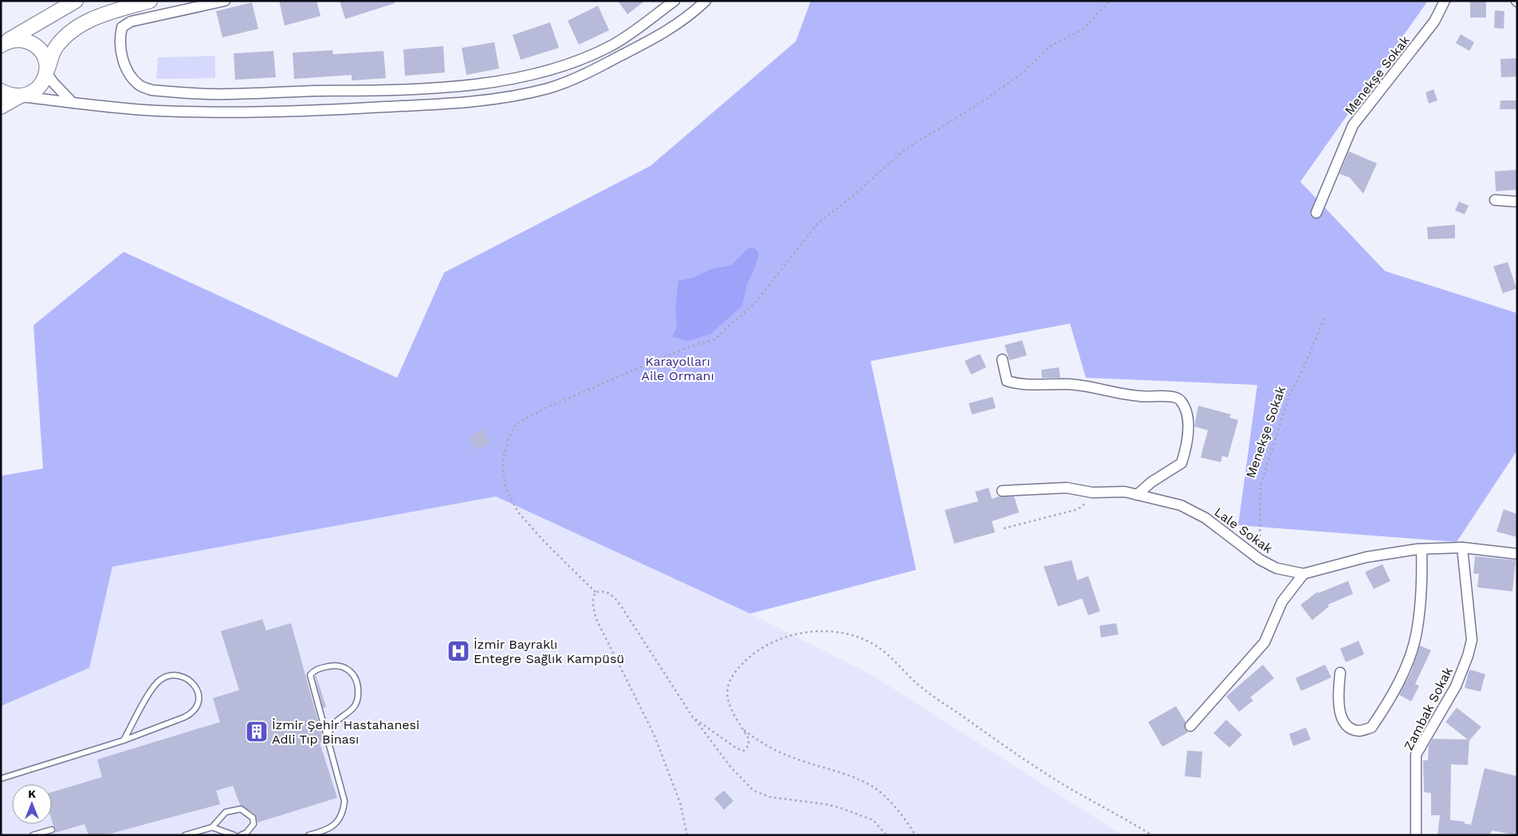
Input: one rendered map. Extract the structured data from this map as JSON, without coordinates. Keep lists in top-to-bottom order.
{
  "streets": {
    "street": ["Menekşe Sokak", "Lale Sokak", "Zambak Sokak"]
  },
  "crossings": [
    ["Menekşe Sokak", "Lale Sokak"],
    ["Lale Sokak", "Zambak Sokak"]
  ],
  "parks": ["Karayolları Aile Ormanı"],
  "places": {
    "hospital": ["İzmir Bayraklı Entegre Sağlık Kampüsü"],
    "building": ["İzmir Şehir Hastahanesi Adli Tıp Binası"]
  },
  "north": "top"
}
